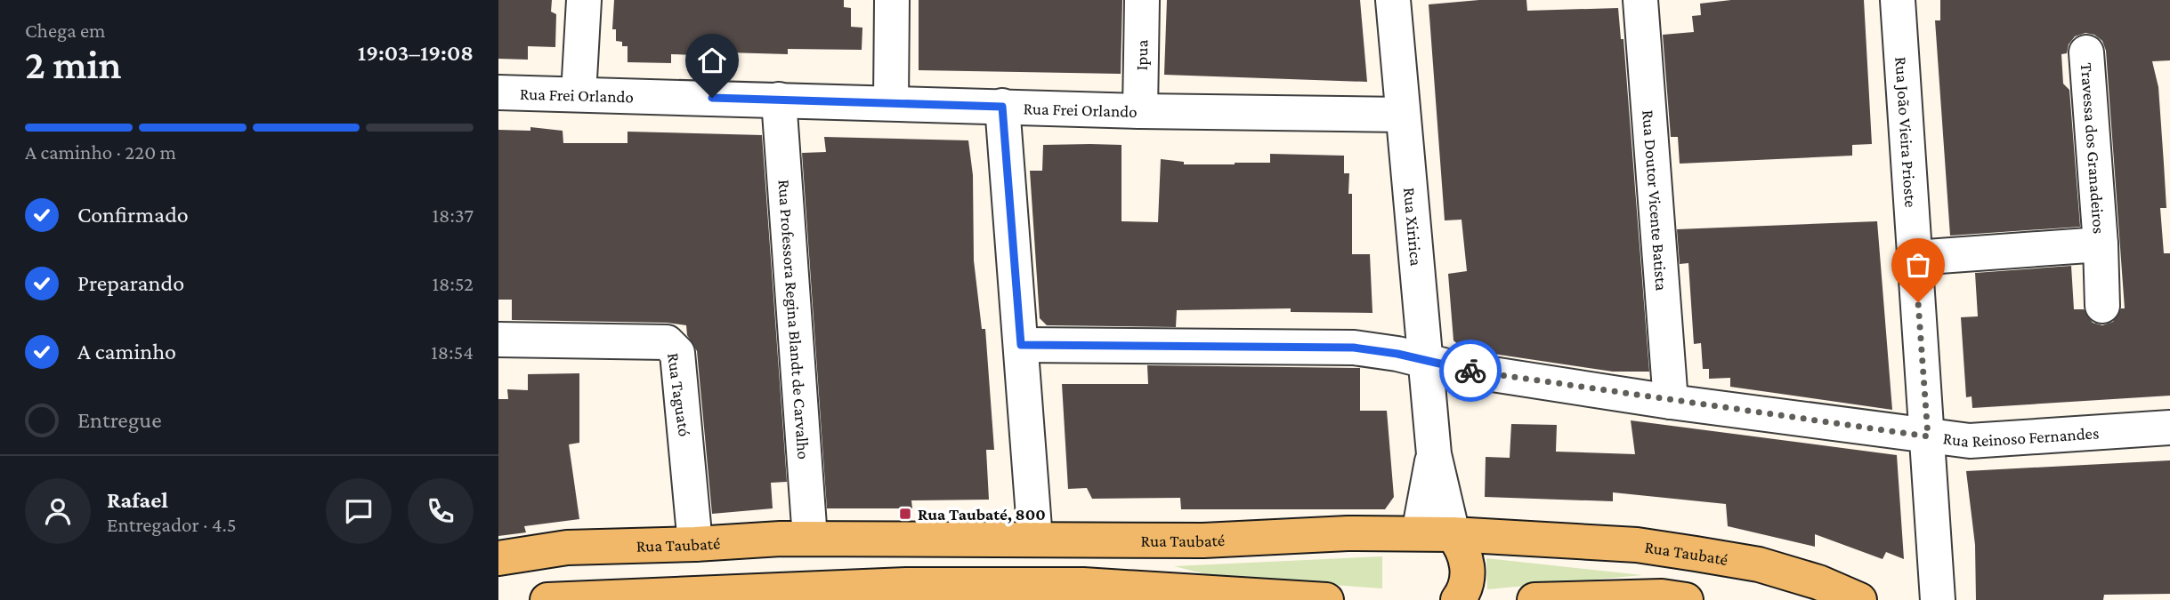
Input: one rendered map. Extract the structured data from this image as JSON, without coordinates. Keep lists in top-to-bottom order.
{
  "streets": {
    "main road": ["Rua Taubaté"],
    "street": [
      "Ipua",
      "Rua Frei Orlando",
      "Rua João Vieira Prioste",
      "Travessa dos Granadeiros",
      "Rua Doutor Vicente Batista",
      "Rua Xiririca",
      "Rua Professora Regina Blandt de Carvalho",
      "Rua Taguató",
      "Rua Reinoso Fernandes"
    ]
  },
  "crossings": [
    ["Ipua", "Rua Frei Orlando"],
    ["Rua Frei Orlando", "Rua Xiririca"],
    ["Rua Frei Orlando", "Rua Professora Regina Blandt de Carvalho"],
    ["Rua João Vieira Prioste", "Travessa dos Granadeiros"],
    ["Rua João Vieira Prioste", "Rua Reinoso Fernandes"],
    ["Rua Doutor Vicente Batista", "Rua Reinoso Fernandes"],
    ["Rua Xiririca", "Rua Reinoso Fernandes"],
    ["Rua Xiririca", "Rua Taubaté"],
    ["Rua Professora Regina Blandt de Carvalho", "Rua Taubaté"],
    ["Rua Taguató", "Rua Taubaté"]
  ],
  "places": {
    "transit": ["Rua Taubaté, 800"]
  },
  "page": {
    "heading": ["2 min", "Chega em", "19:03–19:08"],
    "panel": ["Rafael", "Entregador · 4.5"],
    "bar": "A caminho · 220 m",
    "list": [
      ["Confirmado", "18:37"],
      ["Preparando", "18:52"],
      ["A caminho", "18:54"],
      "Entregue"
    ]
  }
}
